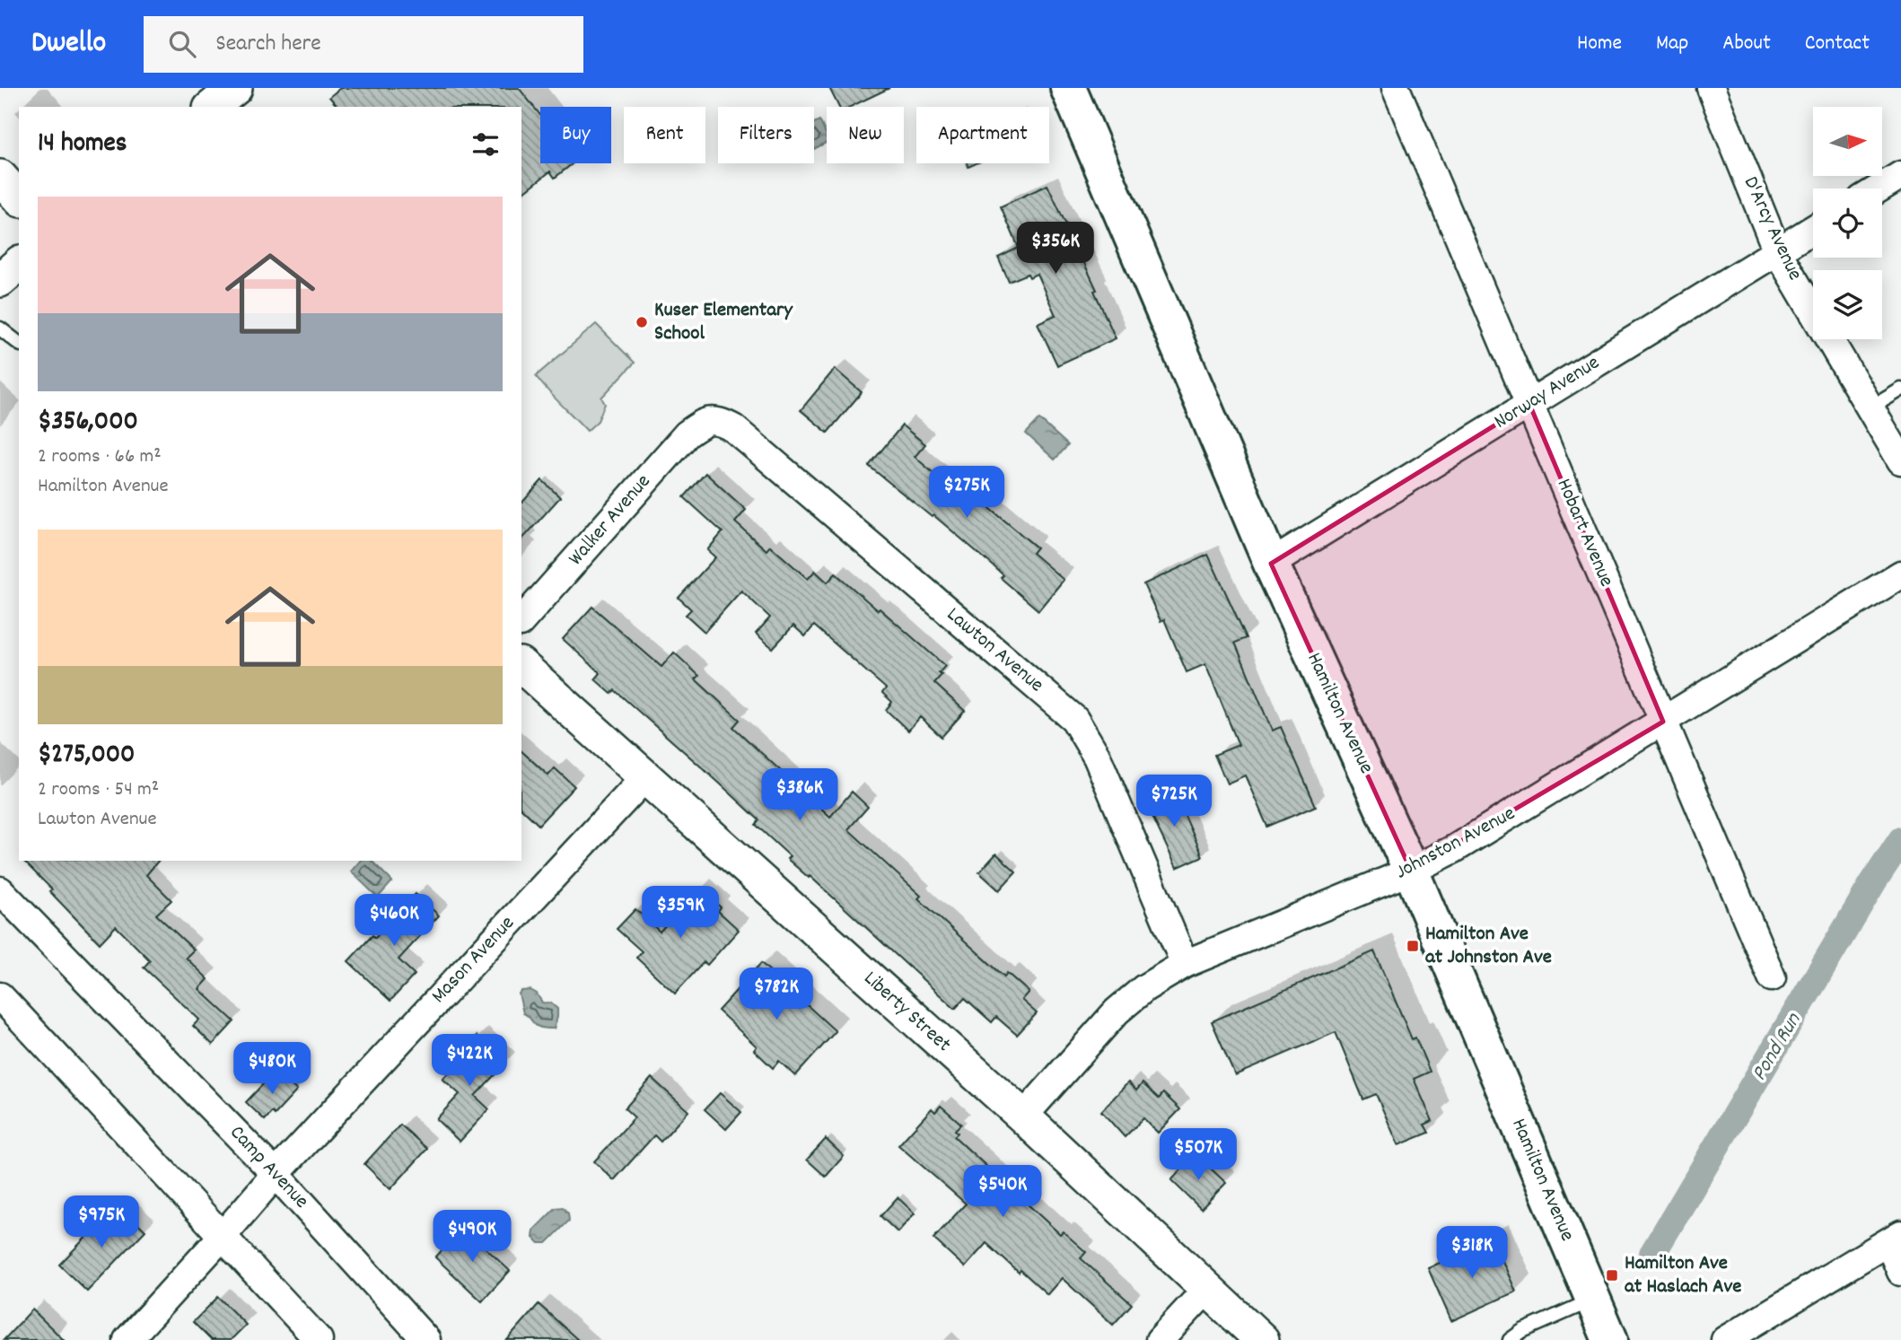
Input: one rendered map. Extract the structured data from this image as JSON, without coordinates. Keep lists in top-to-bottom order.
{
  "streets": {
    "main road": ["Hamilton Avenue"],
    "street": [
      "D'Arcy Avenue",
      "Norway Avenue",
      "Walker Avenue",
      "Hobart Avenue",
      "Lawton Avenue",
      "Johnston Avenue",
      "Mason Avenue",
      "Liberty Street",
      "Camp Avenue"
    ]
  },
  "crossings": [
    ["D'Arcy Avenue", "Norway Avenue"],
    ["Norway Avenue", "Hobart Avenue"],
    ["Norway Avenue", "Hamilton Avenue"],
    ["Walker Avenue", "Lawton Avenue"],
    ["Hobart Avenue", "Johnston Avenue"],
    ["Lawton Avenue", "Johnston Avenue"],
    ["Hamilton Avenue", "Johnston Avenue"],
    ["Johnston Avenue", "Liberty Street"],
    ["Mason Avenue", "Liberty Street"],
    ["Mason Avenue", "Camp Avenue"]
  ],
  "water": ["Pond Run"],
  "places": {
    "other": ["Kuser Elementary School"],
    "transit": ["Hamilton Ave at Johnston Ave", "Hamilton Ave at Haslach Ave"]
  },
  "north": "right",
  "page": {
    "header": "Dwello",
    "search": "Search here",
    "nav": [
      "Home",
      "Map",
      "About",
      "Contact"
    ],
    "chip": [
      "Buy",
      "Rent",
      "Filters",
      "New",
      "Apartment"
    ],
    "heading": "14 homes",
    "list": [
      {
        "name": "$356,000",
        "note": "2 rooms · 66 m² · Hamilton Avenue"
      },
      {
        "name": "$275,000",
        "note": "2 rooms · 54 m² · Lawton Avenue"
      }
    ],
    "price": [
      "$356K",
      "$275K",
      "$386K",
      "$725K",
      "$359K",
      "$460K",
      "$782K",
      "$422K",
      "$480K",
      "$507K",
      "$540K",
      "$975K",
      "$490K",
      "$318K"
    ]
  }
}
